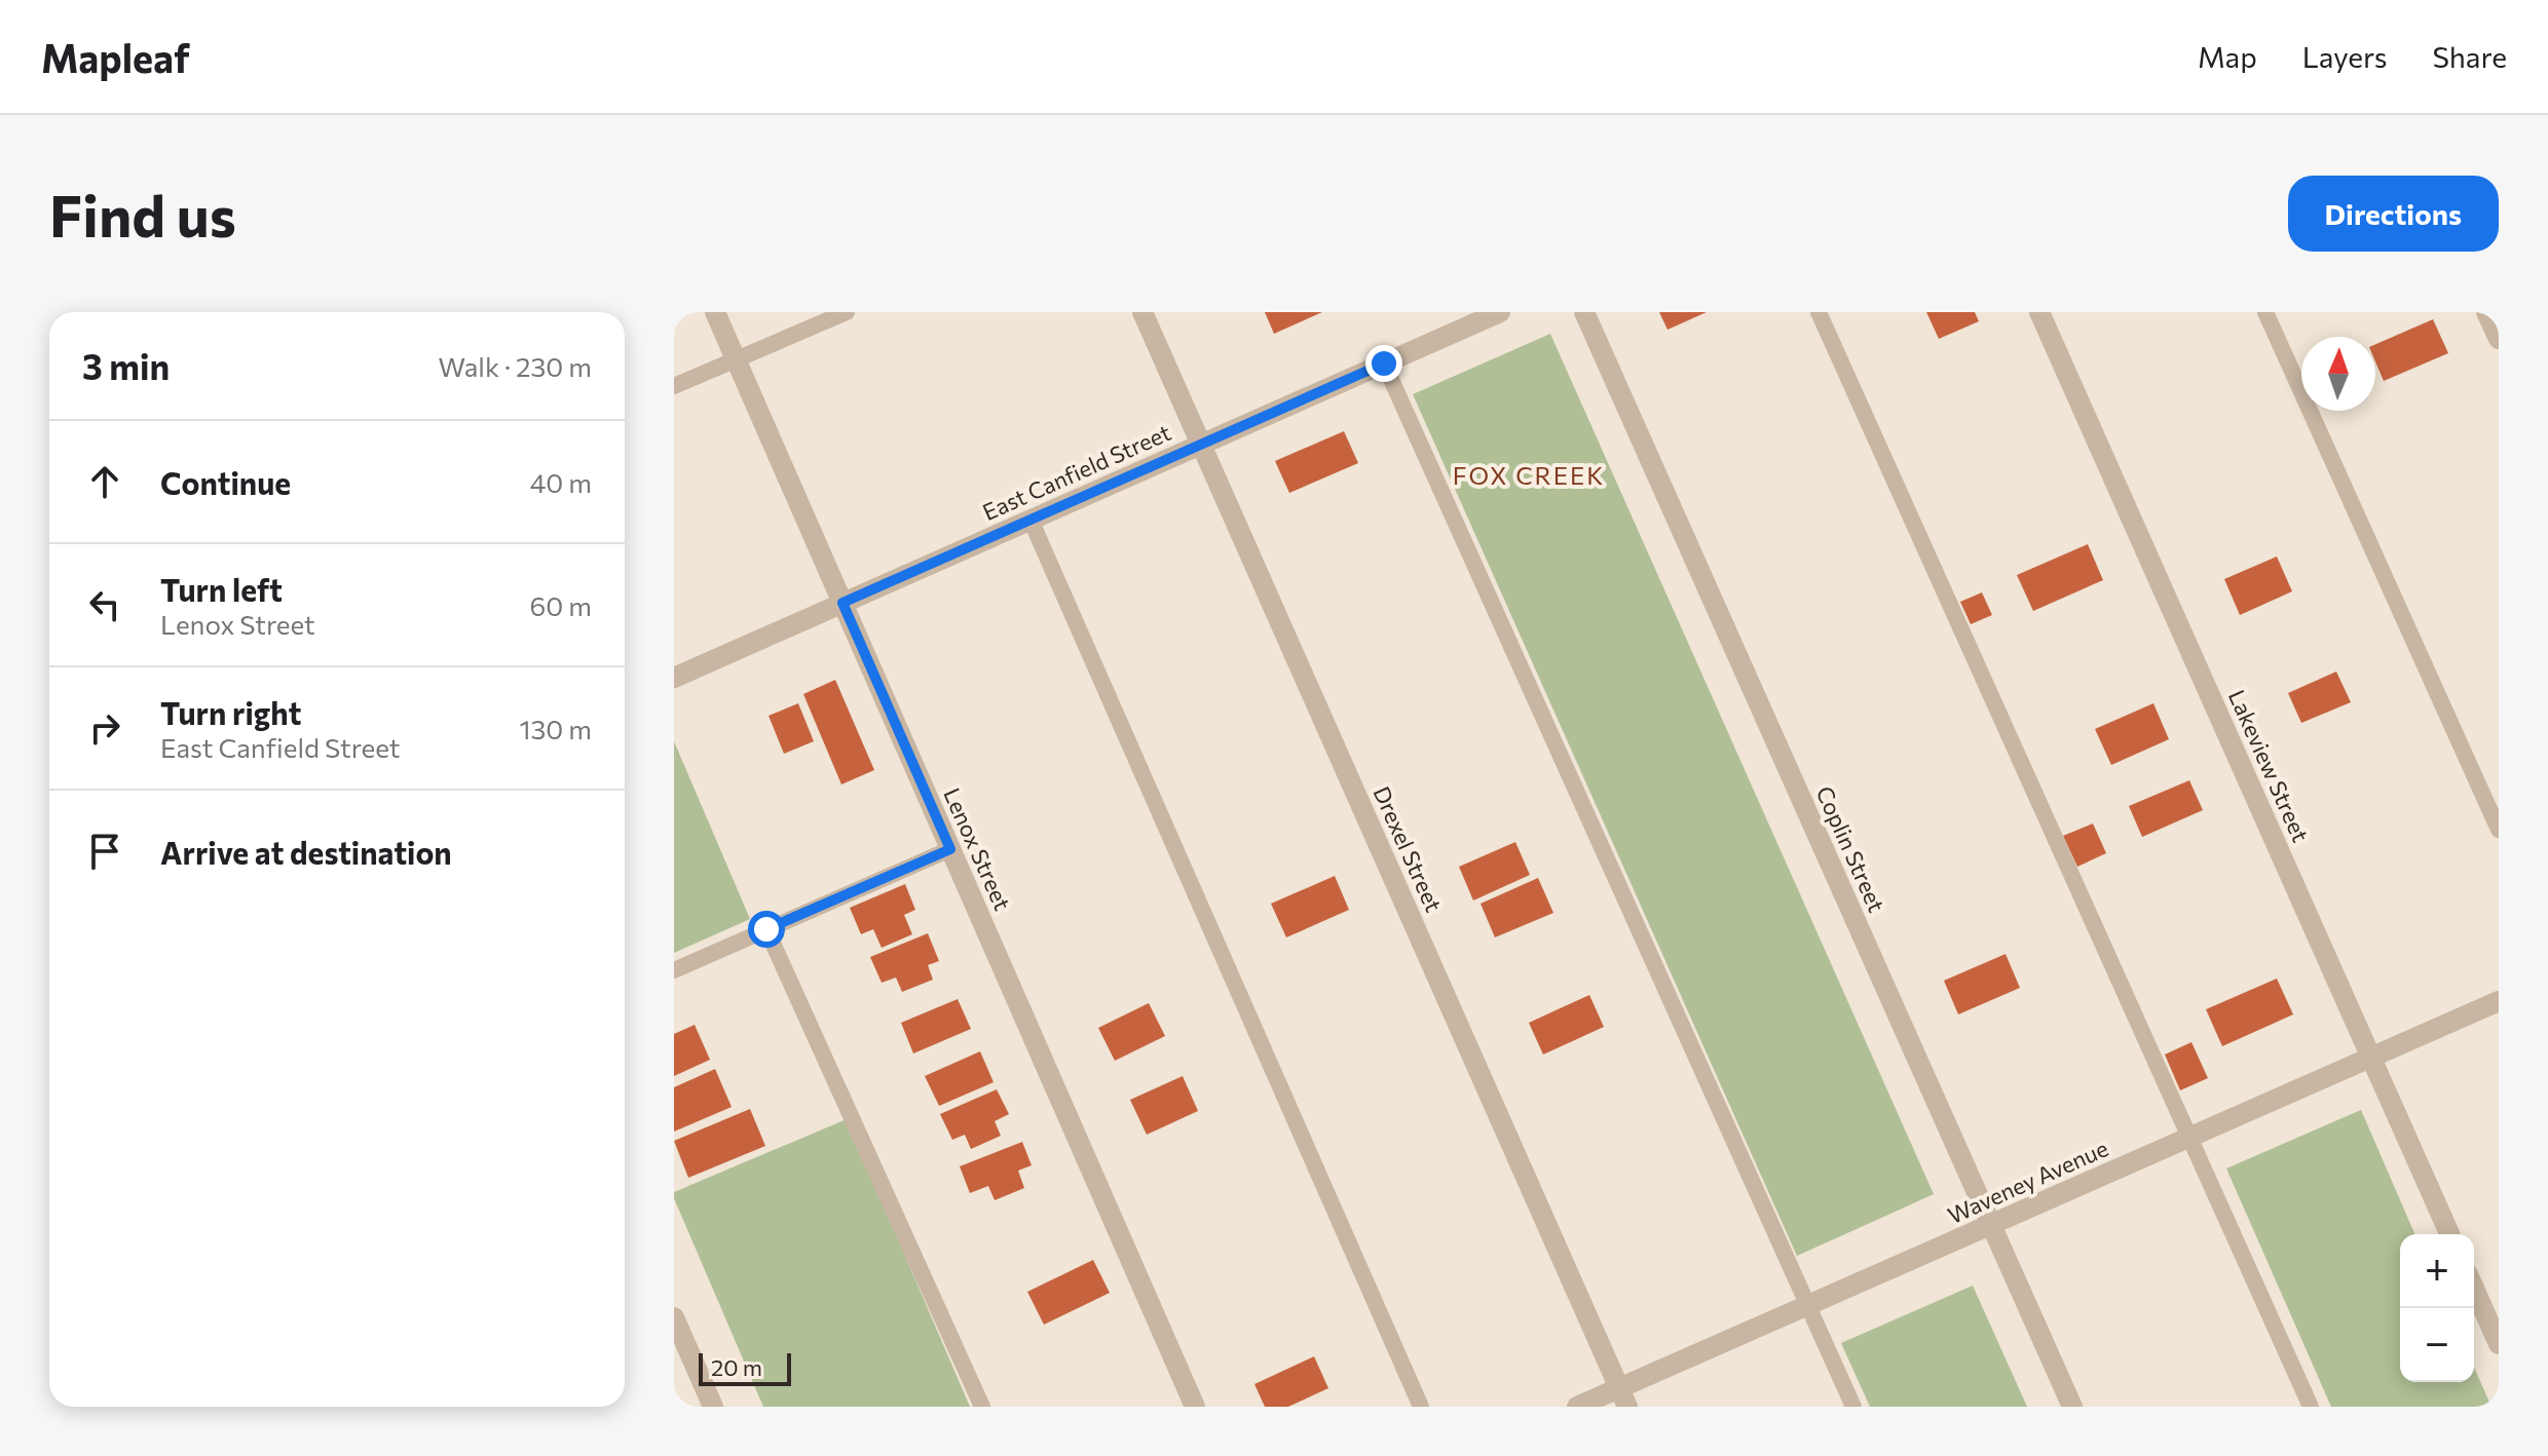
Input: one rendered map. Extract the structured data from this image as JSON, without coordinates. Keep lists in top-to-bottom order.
{
  "streets": {
    "street": [
      "East Canfield Street",
      "Lakeview Street",
      "Lenox Street",
      "Drexel Street",
      "Coplin Street",
      "Waveney Avenue"
    ]
  },
  "crossings": [
    ["East Canfield Street", "Lenox Street"],
    ["East Canfield Street", "Drexel Street"],
    ["Lakeview Street", "Waveney Avenue"],
    ["Drexel Street", "Waveney Avenue"],
    ["Coplin Street", "Waveney Avenue"]
  ],
  "districts": ["FOX CREEK"],
  "scale_bar": "20 m",
  "north": "top",
  "page": {
    "header": "Mapleaf",
    "nav": ["Map", "Layers", "Share"],
    "buttons": "Directions",
    "title": "Find us",
    "heading": ["3 min", "Walk · 230 m"],
    "list": [
      ["Continue", "40 m"],
      ["Turn left", "Lenox Street", "60 m"],
      ["Turn right", "East Canfield Street", "130 m"],
      "Arrive at destination"
    ],
    "map_buttons": ["+", "−"],
    "scale": "20 m"
  }
}
